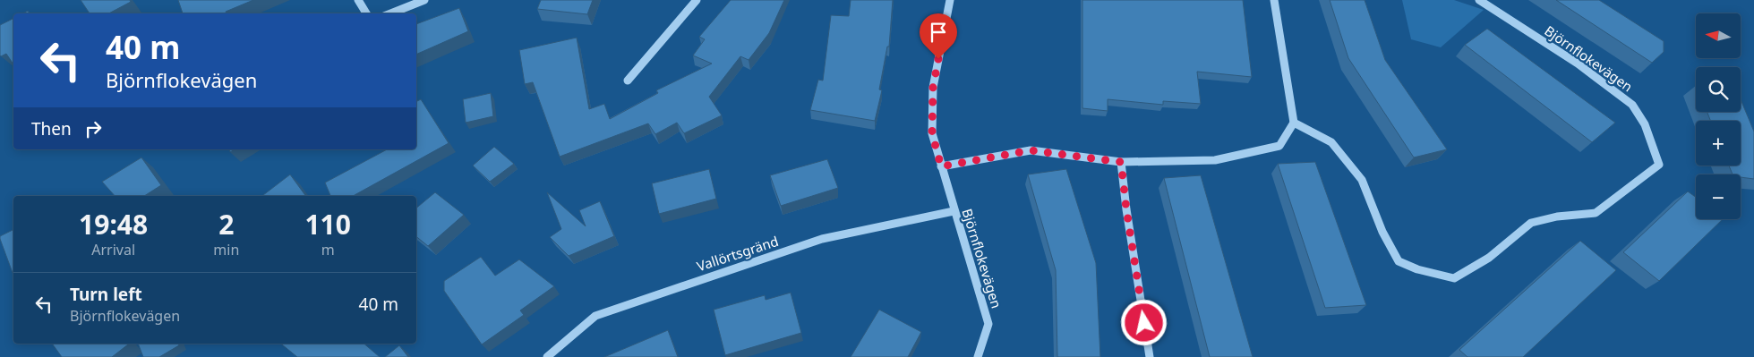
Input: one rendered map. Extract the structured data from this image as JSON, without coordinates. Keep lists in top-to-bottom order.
{
  "streets": {
    "street": ["Björnflokevägen", "Vallörtsgränd"]
  },
  "crossings": [
    ["Björnflokevägen", "Vallörtsgränd"]
  ],
  "north": "left",
  "page": {
    "map_buttons": ["+", "−"],
    "turn": ["40 m", "Björnflokevägen"],
    "then": "Then",
    "eta": [
      "19:48",
      "Arrival",
      "2",
      "min",
      "110",
      "m"
    ],
    "list": [
      {
        "name": "Turn left",
        "note": "Björnflokevägen",
        "value": "40 m"
      }
    ]
  }
}
